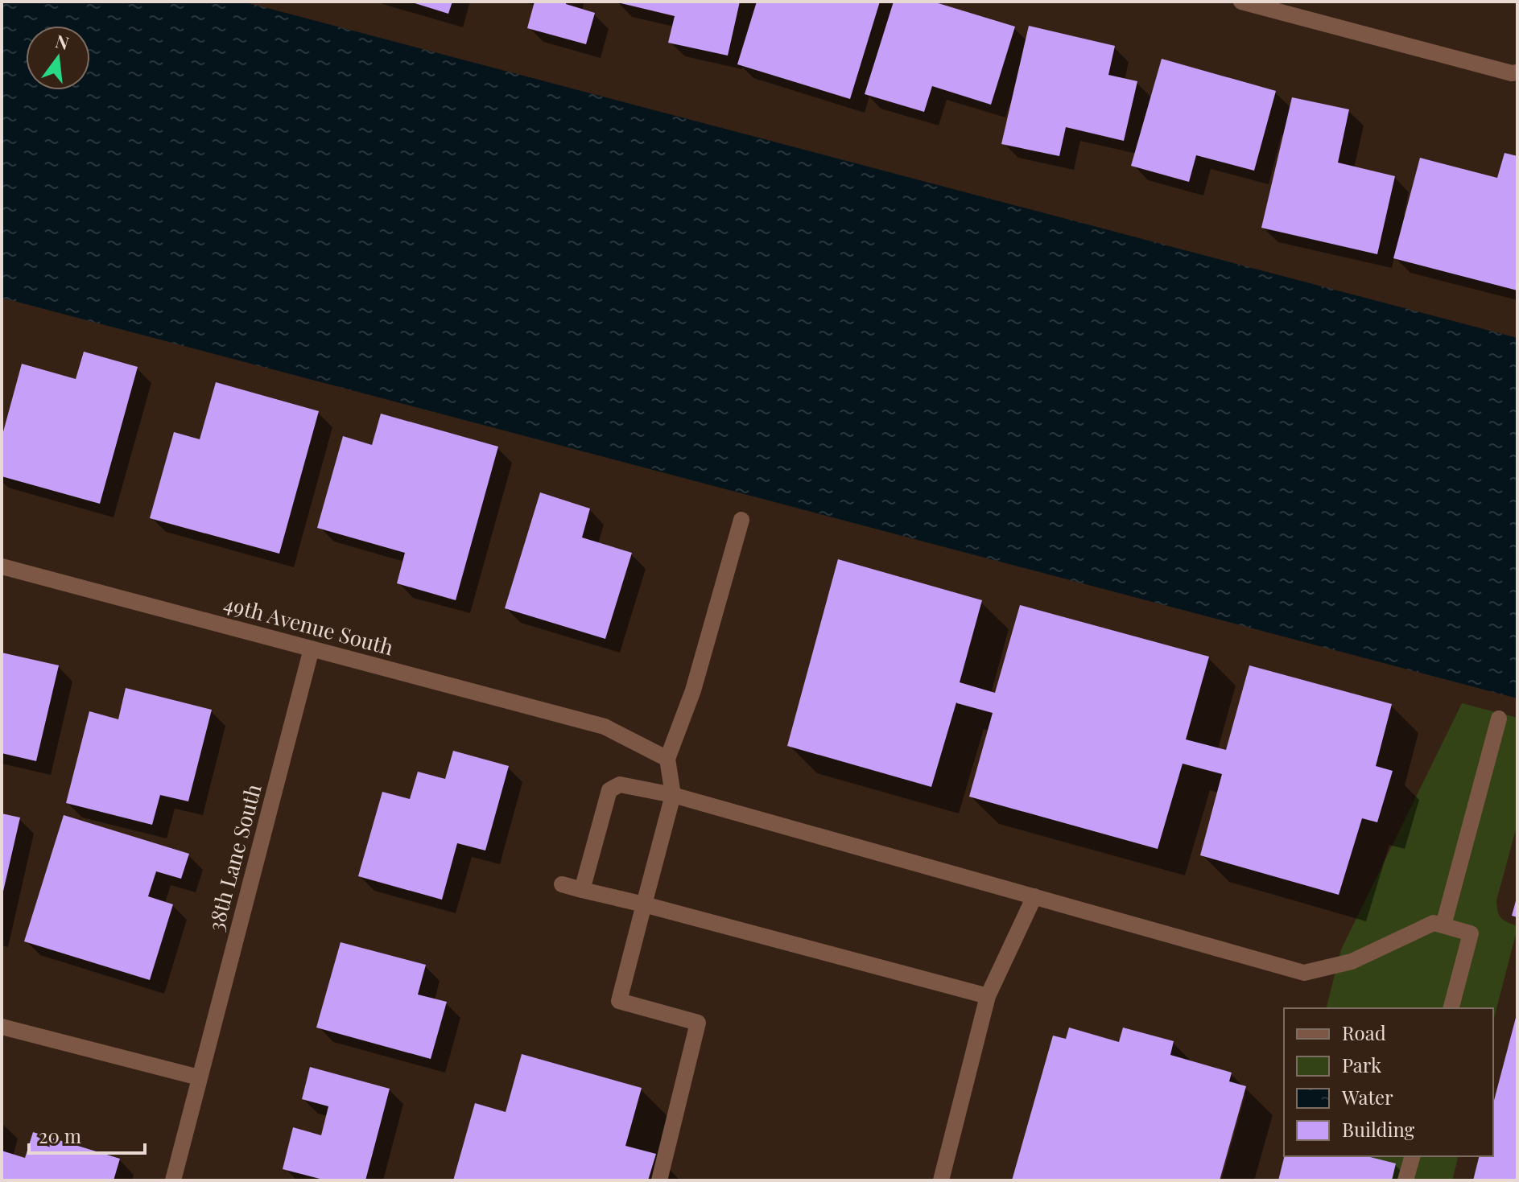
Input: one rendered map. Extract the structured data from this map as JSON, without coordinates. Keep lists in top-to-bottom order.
{
  "streets": {
    "street": ["49th Avenue South", "38th Lane South"]
  },
  "crossings": [
    ["49th Avenue South", "38th Lane South"]
  ],
  "legend": [
    "Road",
    "Park",
    "Water",
    "Building"
  ],
  "scale_bar": "20 m",
  "north": "top"
}
